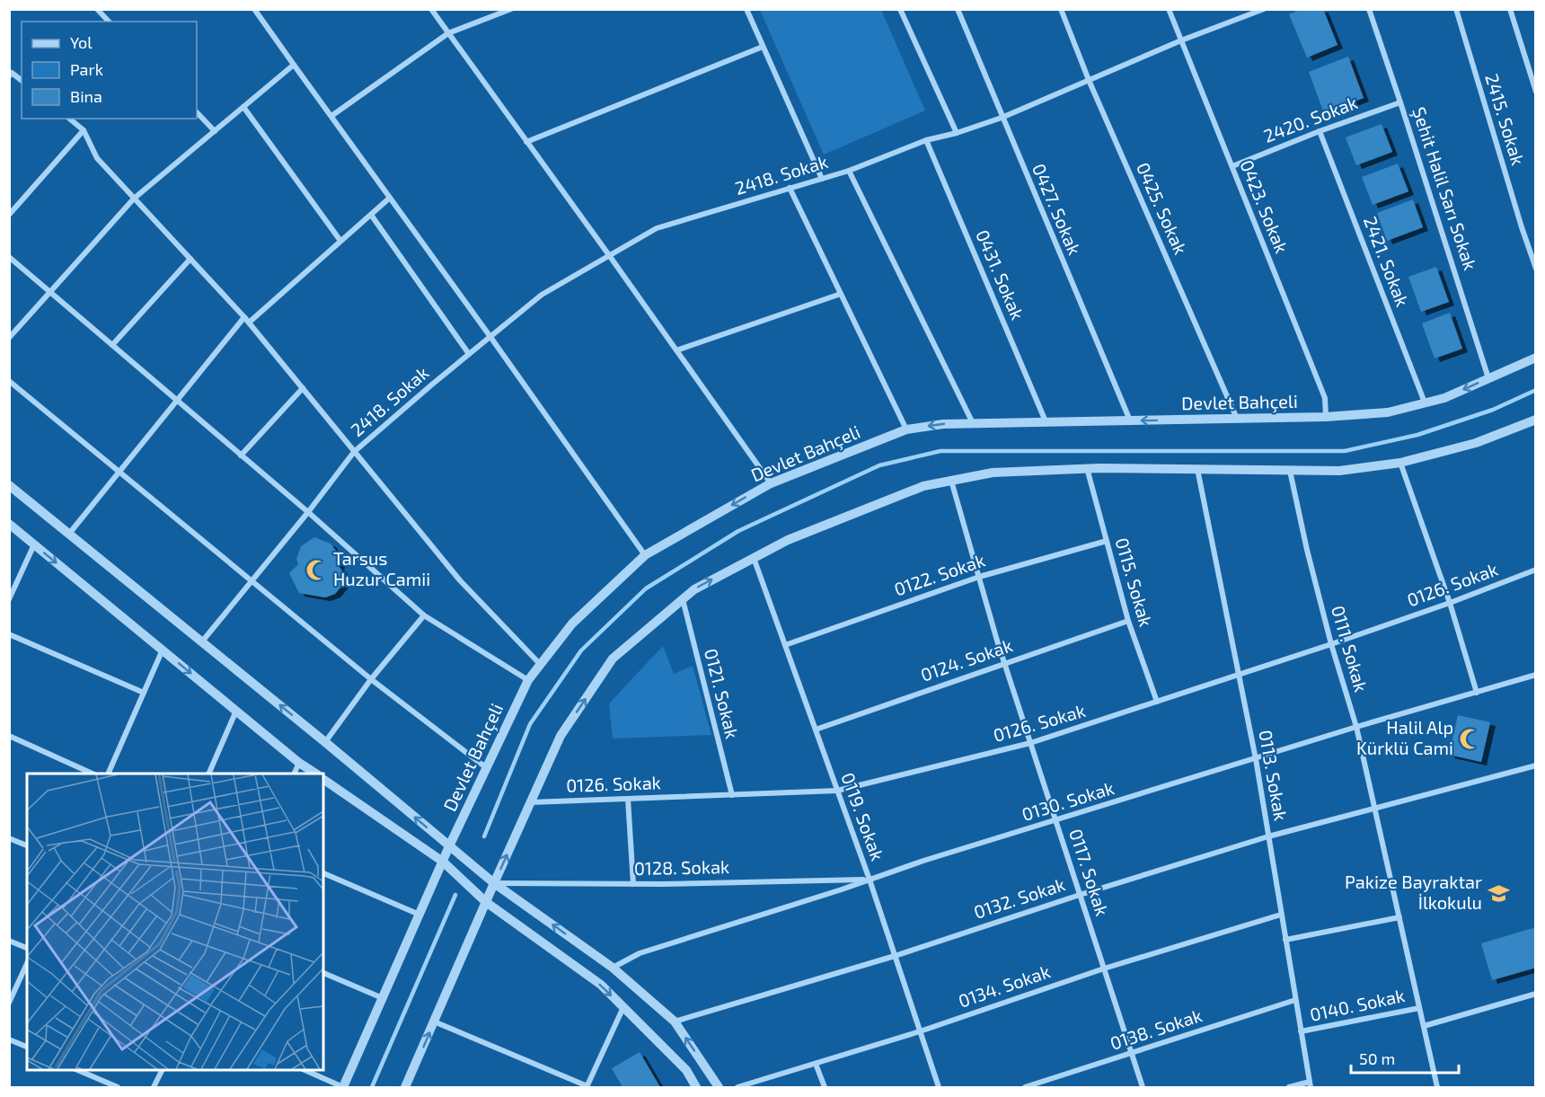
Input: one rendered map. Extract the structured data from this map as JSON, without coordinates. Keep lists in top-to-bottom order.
{
  "streets": {
    "street": [
      "2420. Sokak",
      "2415. Sokak",
      "2418. Sokak",
      "Şehit Halil Sarı Sokak",
      "0423. Sokak",
      "0425. Sokak",
      "0427. Sokak",
      "2421. Sokak",
      "0431. Sokak",
      "Devlet Bahçeli",
      "0122. Sokak",
      "0115. Sokak",
      "0126. Sokak",
      "0111. Sokak",
      "0124. Sokak",
      "0121. Sokak",
      "0113. Sokak",
      "0130. Sokak",
      "0119. Sokak",
      "0128. Sokak",
      "0117. Sokak",
      "0132. Sokak",
      "0134. Sokak",
      "0140. Sokak",
      "0138. Sokak"
    ]
  },
  "crossings": [
    ["2420. Sokak", "Şehit Halil Sarı Sokak"],
    ["2420. Sokak", "0423. Sokak"],
    ["2420. Sokak", "2421. Sokak"],
    ["2418. Sokak", "0423. Sokak"],
    ["2418. Sokak", "0425. Sokak"],
    ["2418. Sokak", "0427. Sokak"],
    ["2418. Sokak", "0431. Sokak"],
    ["Şehit Halil Sarı Sokak", "Devlet Bahçeli"],
    ["0423. Sokak", "Devlet Bahçeli"],
    ["0425. Sokak", "Devlet Bahçeli"],
    ["0427. Sokak", "Devlet Bahçeli"],
    ["2421. Sokak", "Devlet Bahçeli"],
    ["0431. Sokak", "Devlet Bahçeli"],
    ["0122. Sokak", "0115. Sokak"],
    ["0122. Sokak", "0119. Sokak"],
    ["0122. Sokak", "0117. Sokak"],
    ["0115. Sokak", "0126. Sokak"],
    ["0115. Sokak", "0124. Sokak"],
    ["0126. Sokak", "0111. Sokak"],
    ["0126. Sokak", "0121. Sokak"],
    ["0126. Sokak", "0113. Sokak"],
    ["0126. Sokak", "0119. Sokak"],
    ["0126. Sokak", "0117. Sokak"],
    ["0111. Sokak", "0130. Sokak"],
    ["0111. Sokak", "0132. Sokak"],
    ["0111. Sokak", "0140. Sokak"],
    ["0124. Sokak", "0119. Sokak"],
    ["0124. Sokak", "0117. Sokak"],
    ["0113. Sokak", "0130. Sokak"],
    ["0113. Sokak", "0132. Sokak"],
    ["0113. Sokak", "0134. Sokak"],
    ["0113. Sokak", "0140. Sokak"],
    ["0113. Sokak", "0138. Sokak"],
    ["0130. Sokak", "0119. Sokak"],
    ["0130. Sokak", "0128. Sokak"],
    ["0130. Sokak", "0117. Sokak"],
    ["0119. Sokak", "0128. Sokak"],
    ["0119. Sokak", "0132. Sokak"],
    ["0119. Sokak", "0134. Sokak"],
    ["0117. Sokak", "0132. Sokak"],
    ["0117. Sokak", "0134. Sokak"],
    ["0117. Sokak", "0138. Sokak"]
  ],
  "places": {
    "mosque": ["Tarsus Huzur Camii", "Halil Alp Kürklü Cami"],
    "school or university": ["Pakize Bayraktar İlkokulu"]
  },
  "legend": ["Yol", "Park", "Bina"],
  "scale_bar": "50 m"
}
